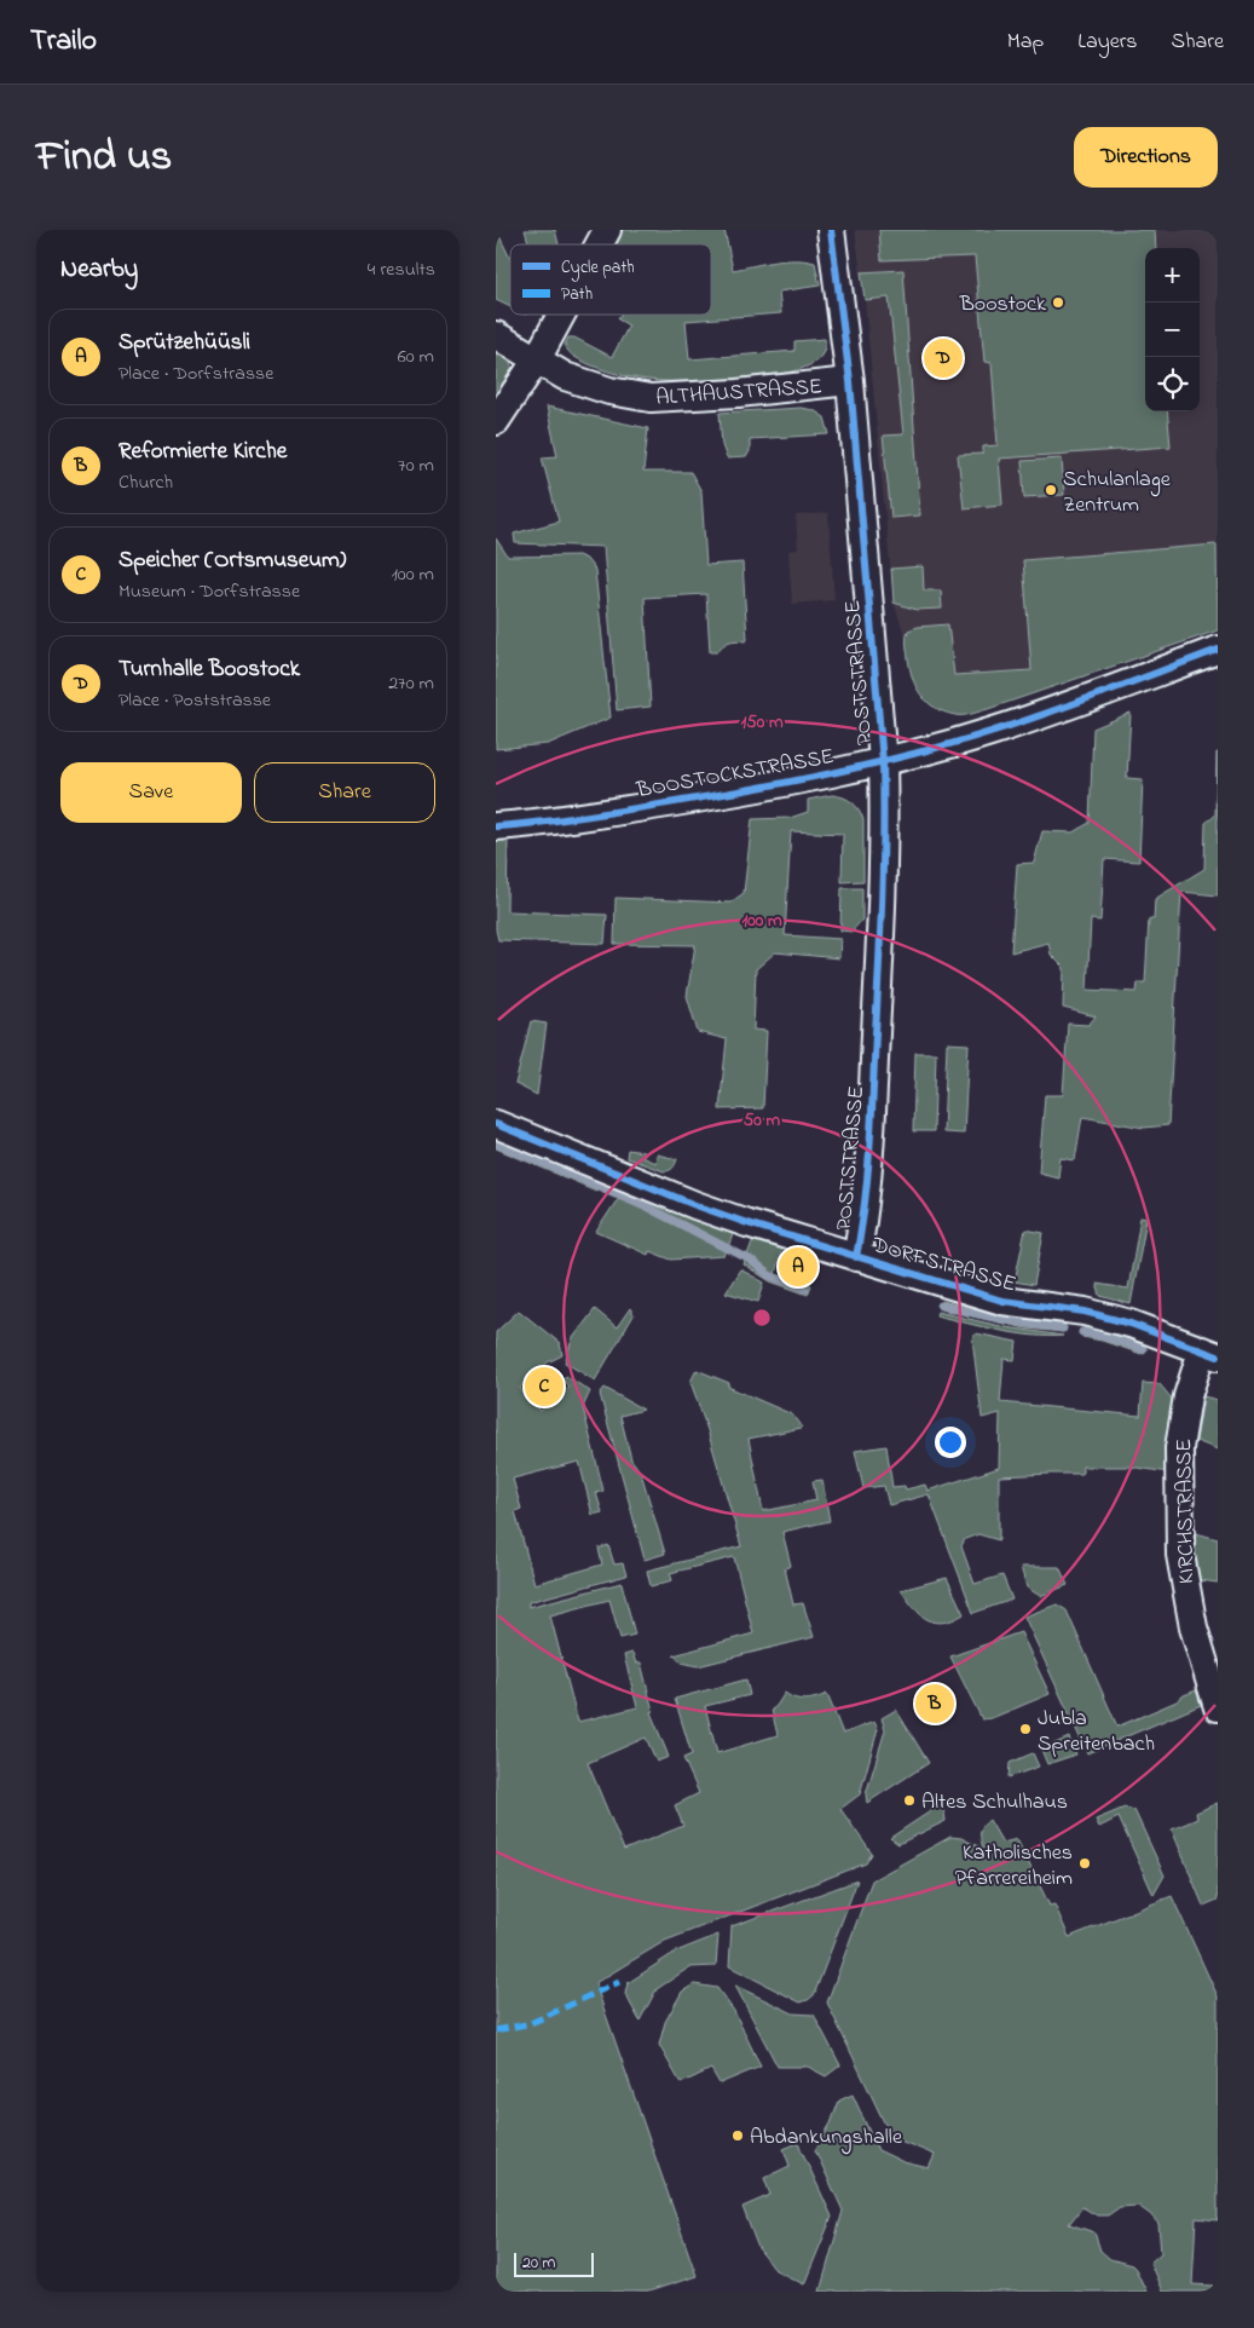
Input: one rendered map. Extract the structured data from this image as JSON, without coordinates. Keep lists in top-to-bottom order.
{
  "streets": {
    "street": [
      "ALTHAUSTRASSE",
      "POSTSTRASSE",
      "BOOSTOCKSTRASSE",
      "DORFSTRASSE",
      "KIRCHSTRASSE"
    ]
  },
  "crossings": [
    ["ALTHAUSTRASSE", "POSTSTRASSE"],
    ["POSTSTRASSE", "BOOSTOCKSTRASSE"],
    ["POSTSTRASSE", "DORFSTRASSE"],
    ["DORFSTRASSE", "KIRCHSTRASSE"]
  ],
  "places": [
    "Boostock",
    "Schulanlage Zentrum",
    "Jubla Spreitenbach",
    "Altes Schulhaus",
    "Katholisches Pfarrereiheim",
    "Abdankungshalle"
  ],
  "legend": ["Cycle path", "Path"],
  "scale_bar": "20 m",
  "page": {
    "header": "Trailo",
    "nav": ["Map", "Layers", "Share"],
    "title": "Find us",
    "buttons": [
      "Directions",
      ["Save", "Share"]
    ],
    "heading": ["Nearby", "4 results"],
    "map_buttons": ["+", "−"],
    "list": [
      {
        "mark": "A",
        "name": "Sprützehüüsli",
        "note": "Place · Dorfstrasse",
        "value": "60 m"
      },
      {
        "mark": "B",
        "name": "Reformierte Kirche",
        "note": "Church",
        "value": "70 m"
      },
      {
        "mark": "C",
        "name": "Speicher (Ortsmuseum)",
        "note": "Museum · Dorfstrasse",
        "value": "100 m"
      },
      {
        "mark": "D",
        "name": "Turnhalle Boostock",
        "note": "Place · Poststrasse",
        "value": "270 m"
      }
    ],
    "pins": [
      "D",
      "A",
      "C",
      "B"
    ],
    "scale": "20 m"
  },
  "rings": ["150 m", "100 m", "50 m"]
}
